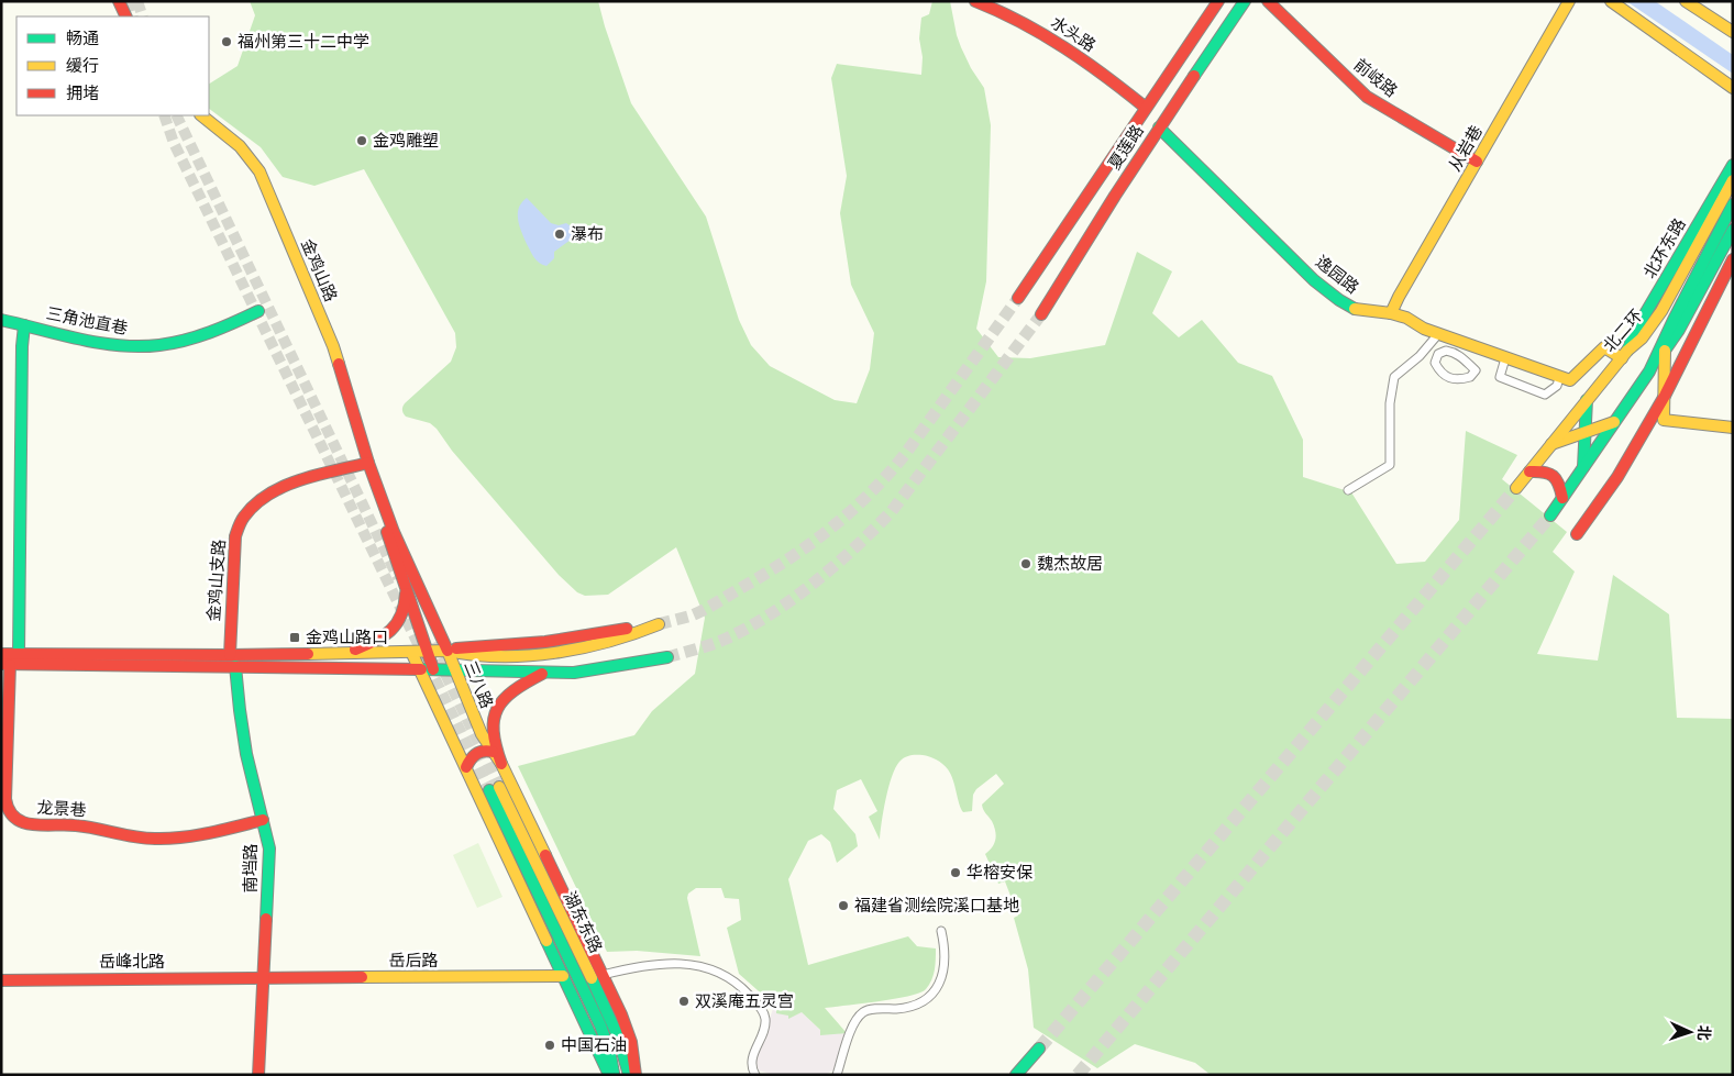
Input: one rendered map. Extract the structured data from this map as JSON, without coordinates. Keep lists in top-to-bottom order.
{
  "streets": {
    "main road": [
      "水头路",
      "前岐路",
      "夏莲路",
      "从岩巷",
      "北环东路",
      "金鸡山路",
      "逸园路",
      "三角池直巷",
      "北二环",
      "金鸡山支路",
      "三八路",
      "龙景巷",
      "南垱路",
      "湖东东路",
      "岳后路",
      "岳峰北路"
    ]
  },
  "crossings": [
    ["水头路", "夏莲路"],
    ["前岐路", "从岩巷"],
    ["夏莲路", "逸园路"],
    ["从岩巷", "逸园路"],
    ["北环东路", "北二环"],
    ["金鸡山路", "金鸡山支路"],
    ["金鸡山支路", "三八路"],
    ["龙景巷", "南垱路"],
    ["南垱路", "岳后路"],
    ["南垱路", "岳峰北路"],
    ["岳后路", "岳峰北路"]
  ],
  "places": {
    "other": [
      "福州第三十二中学",
      "金鸡雕塑",
      "瀑布",
      "魏杰故居",
      "华榕安保",
      "福建省测绘院溪口基地",
      "双溪庵五灵宫",
      "中国石油"
    ],
    "transit": ["金鸡山路口"]
  },
  "legend": ["畅通", "缓行", "拥堵"],
  "north": "right"
}
